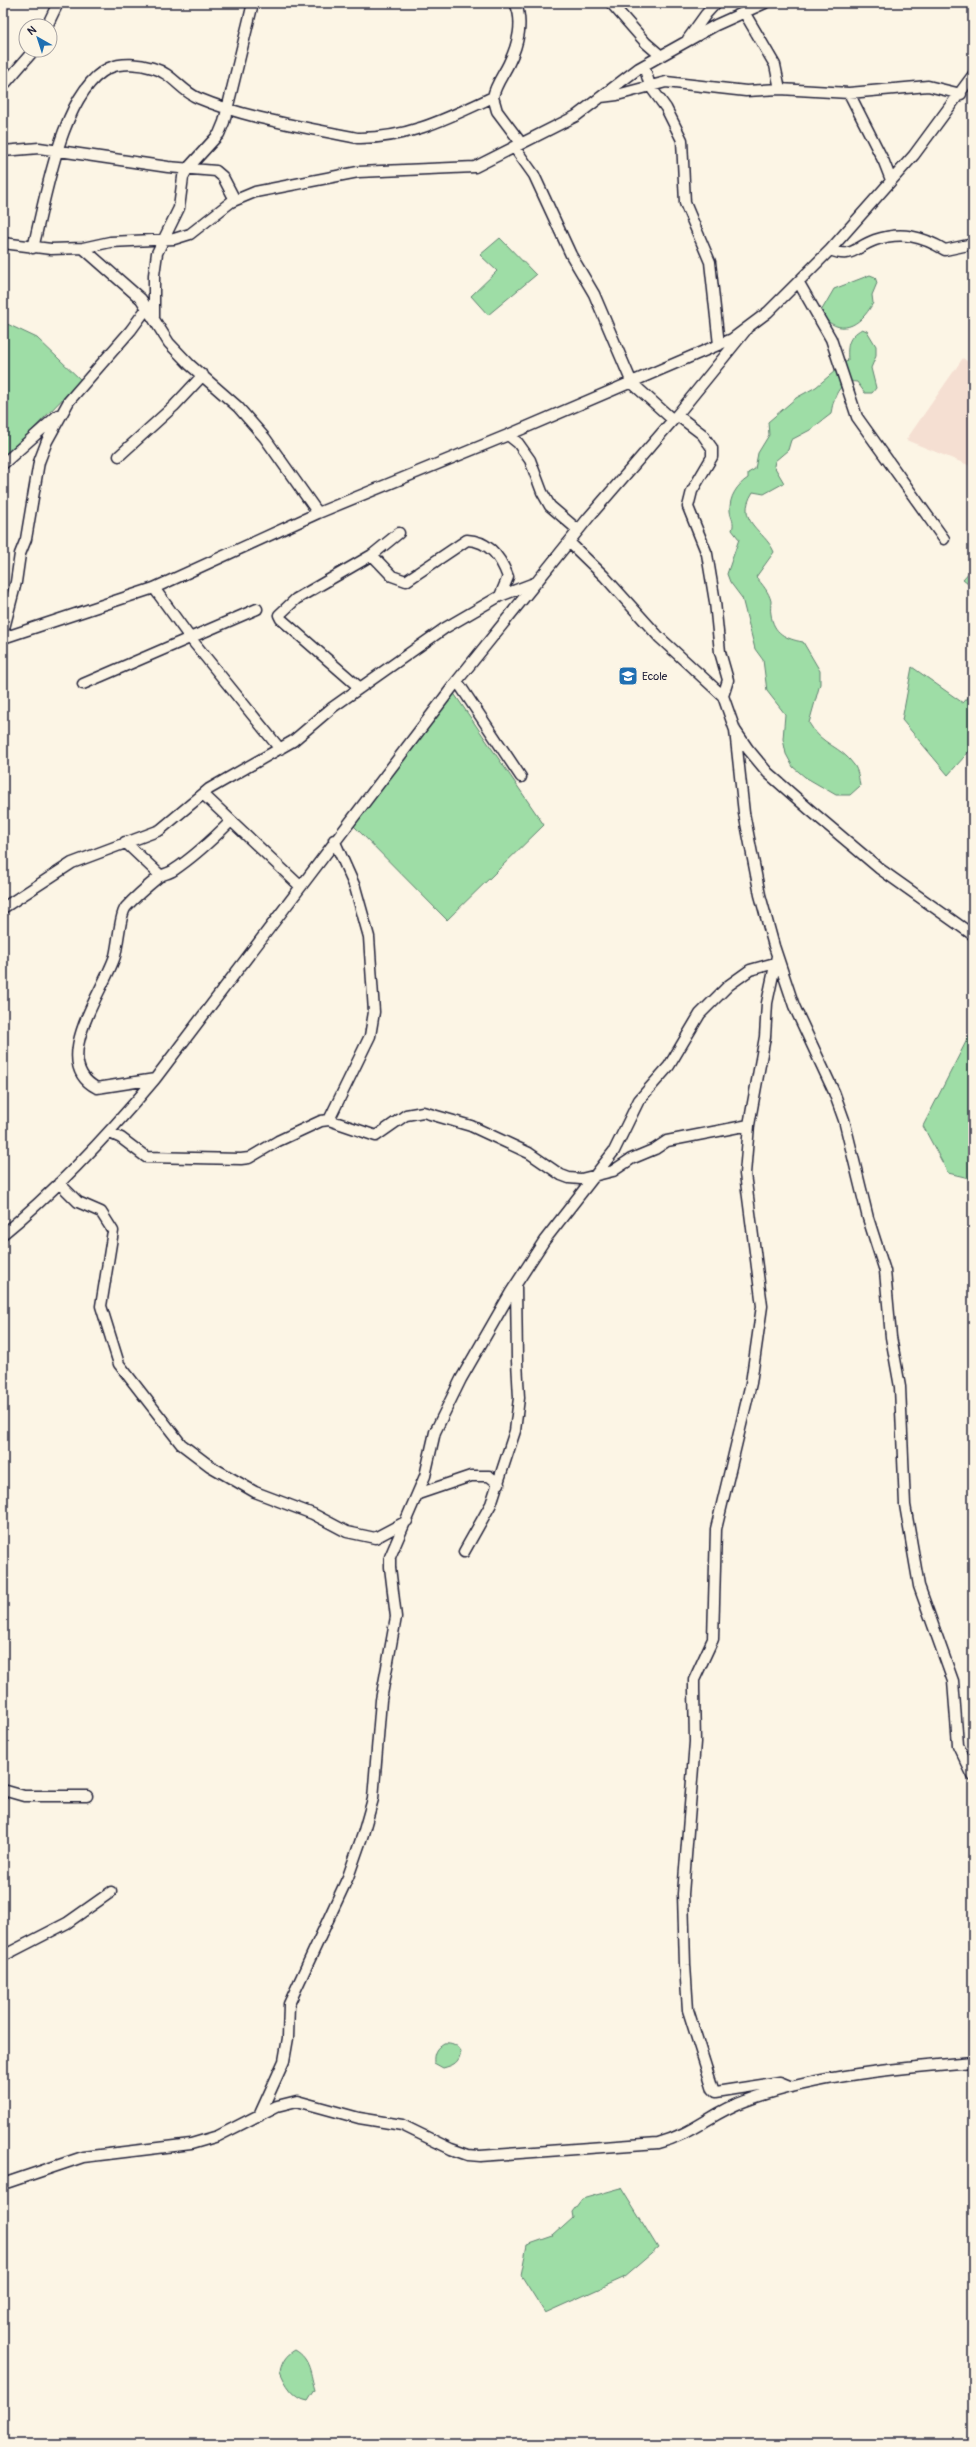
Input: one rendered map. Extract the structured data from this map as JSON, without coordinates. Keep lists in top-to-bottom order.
{
  "places": {
    "school or university": ["Ecole"]
  },
  "north": "top left"
}
